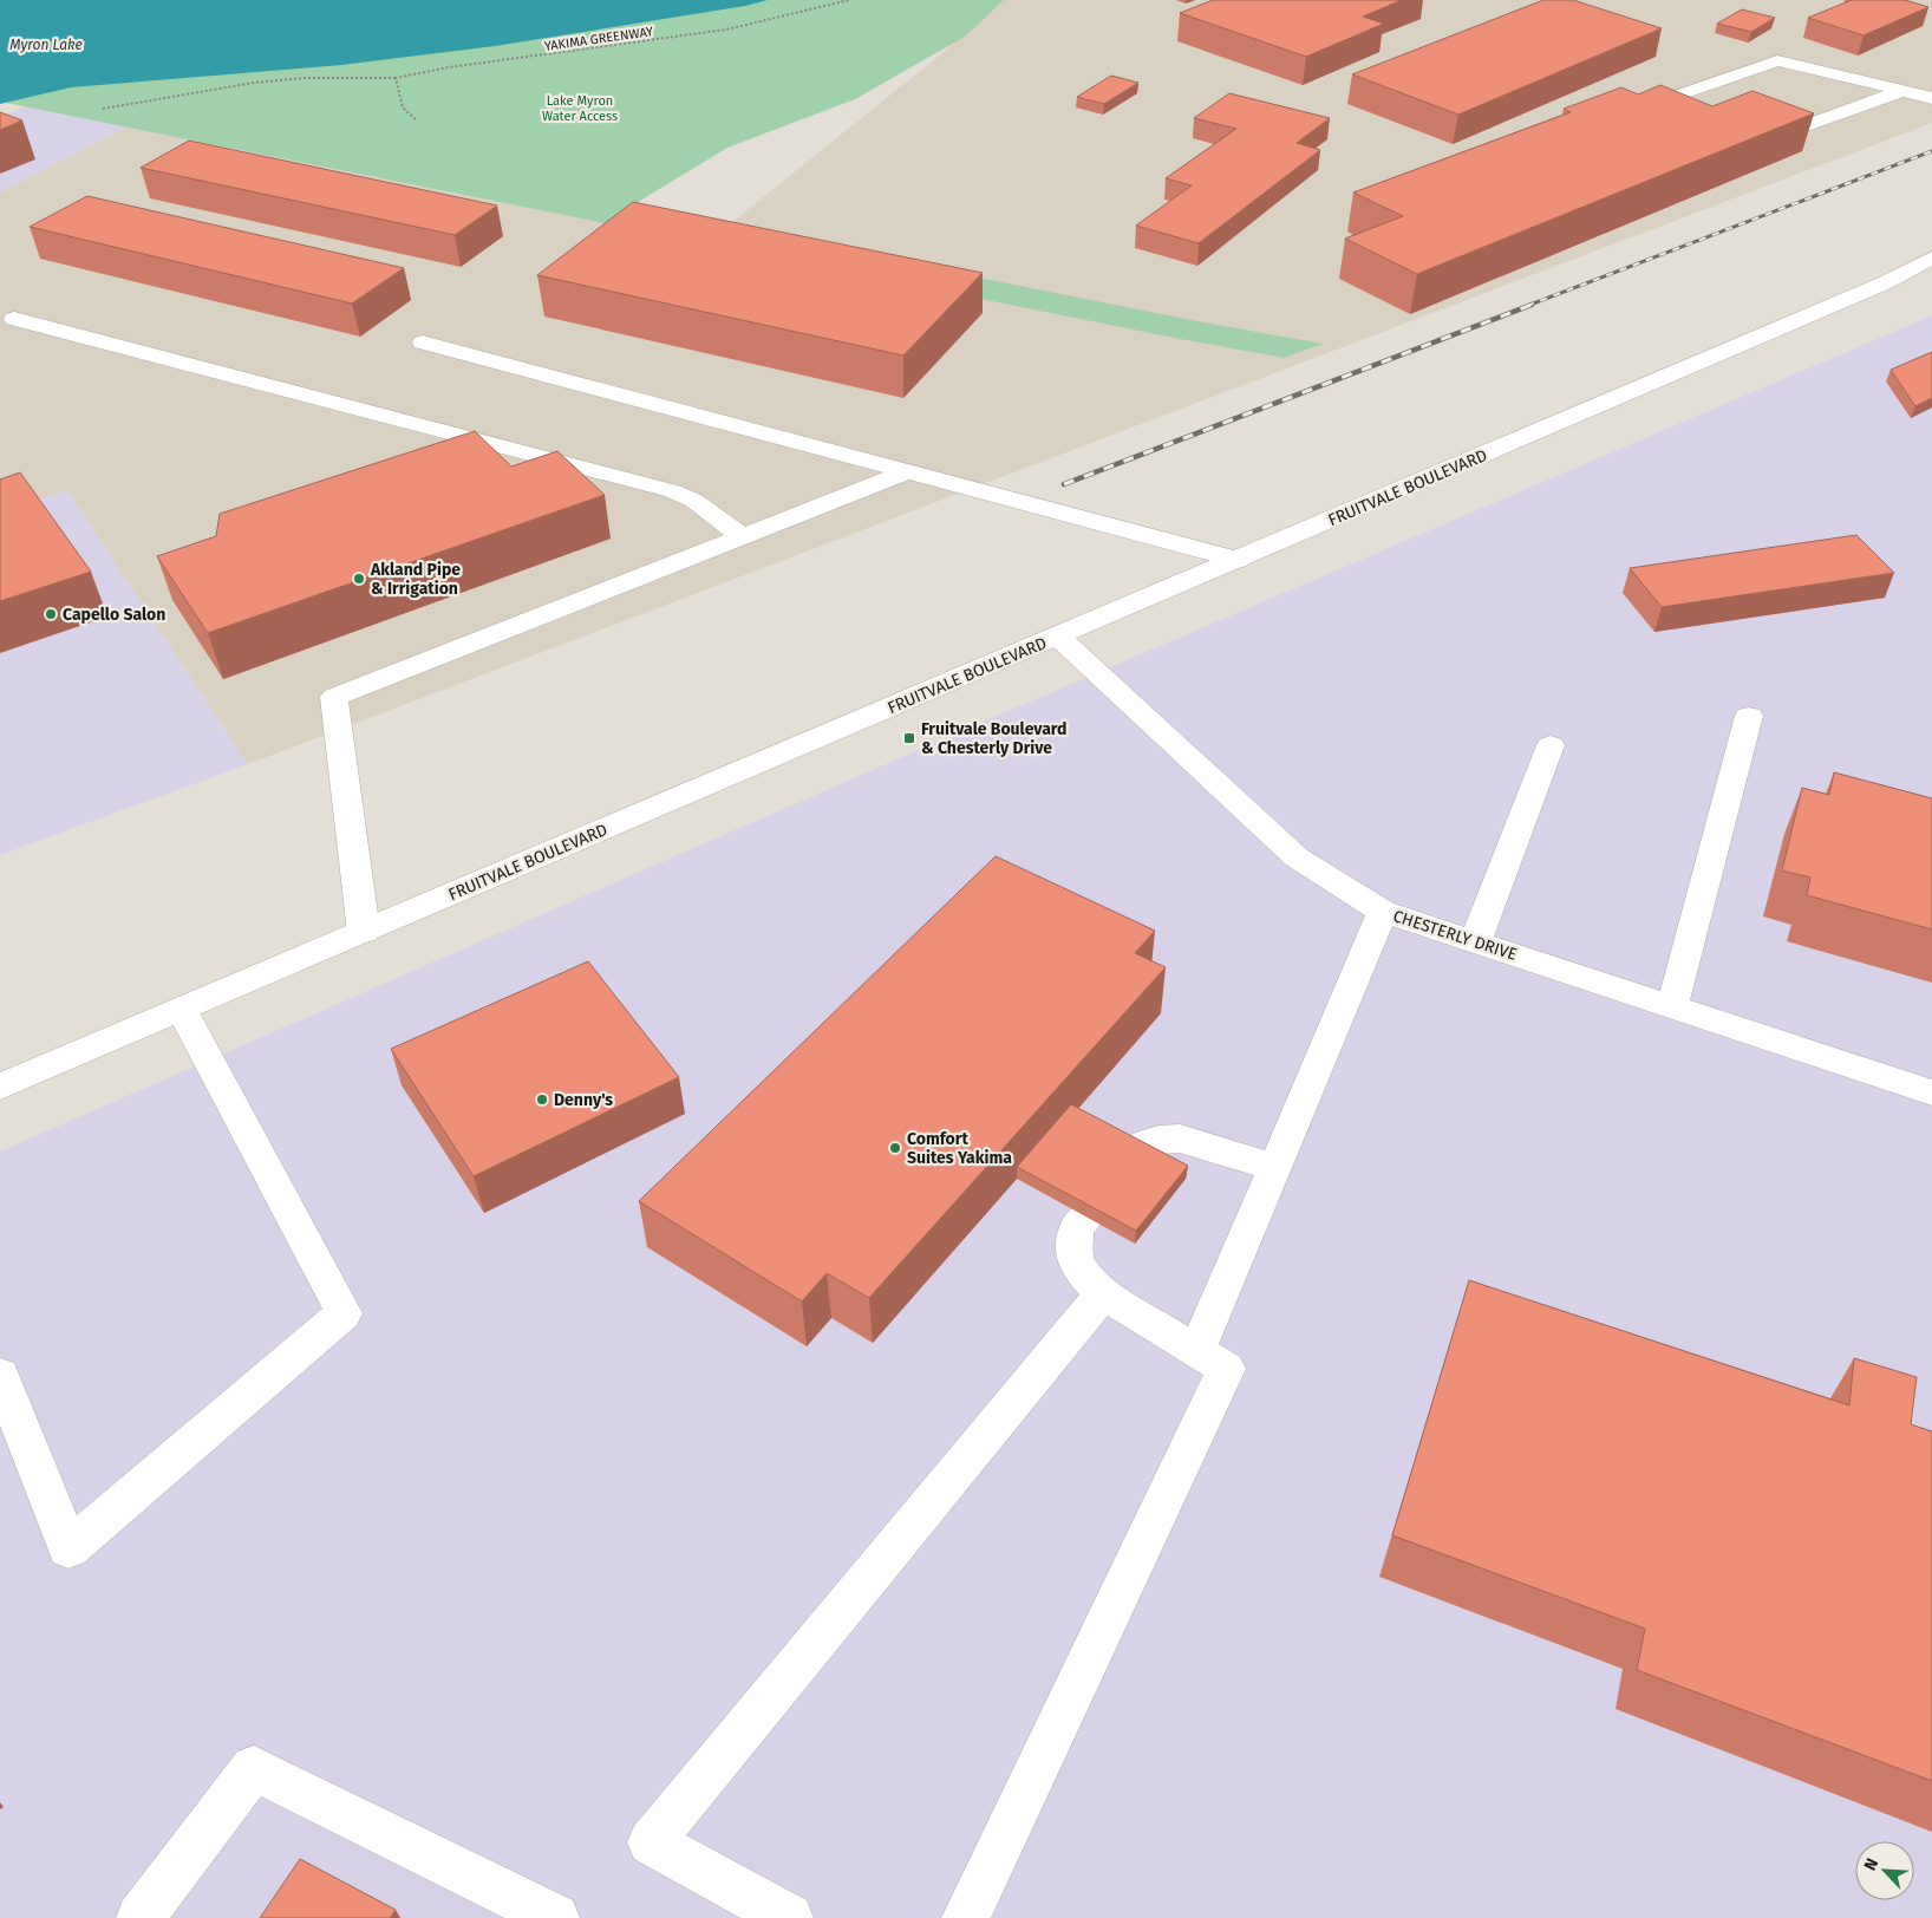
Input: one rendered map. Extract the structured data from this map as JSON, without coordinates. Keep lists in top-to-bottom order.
{
  "streets": {
    "main road": ["FRUITVALE BOULEVARD", "CHESTERLY DRIVE"],
    "path": ["YAKIMA GREENWAY"]
  },
  "crossings": [
    ["FRUITVALE BOULEVARD", "CHESTERLY DRIVE"]
  ],
  "water": ["Myron Lake"],
  "parks": ["Lake Myron Water Access"],
  "places": {
    "other": [
      "Akland Pipe & Irrigation",
      "Capello Salon",
      "Denny's",
      "Comfort Suites Yakima"
    ],
    "transit": ["Fruitvale Boulevard & Chesterly Drive"]
  },
  "north": "top left"
}
